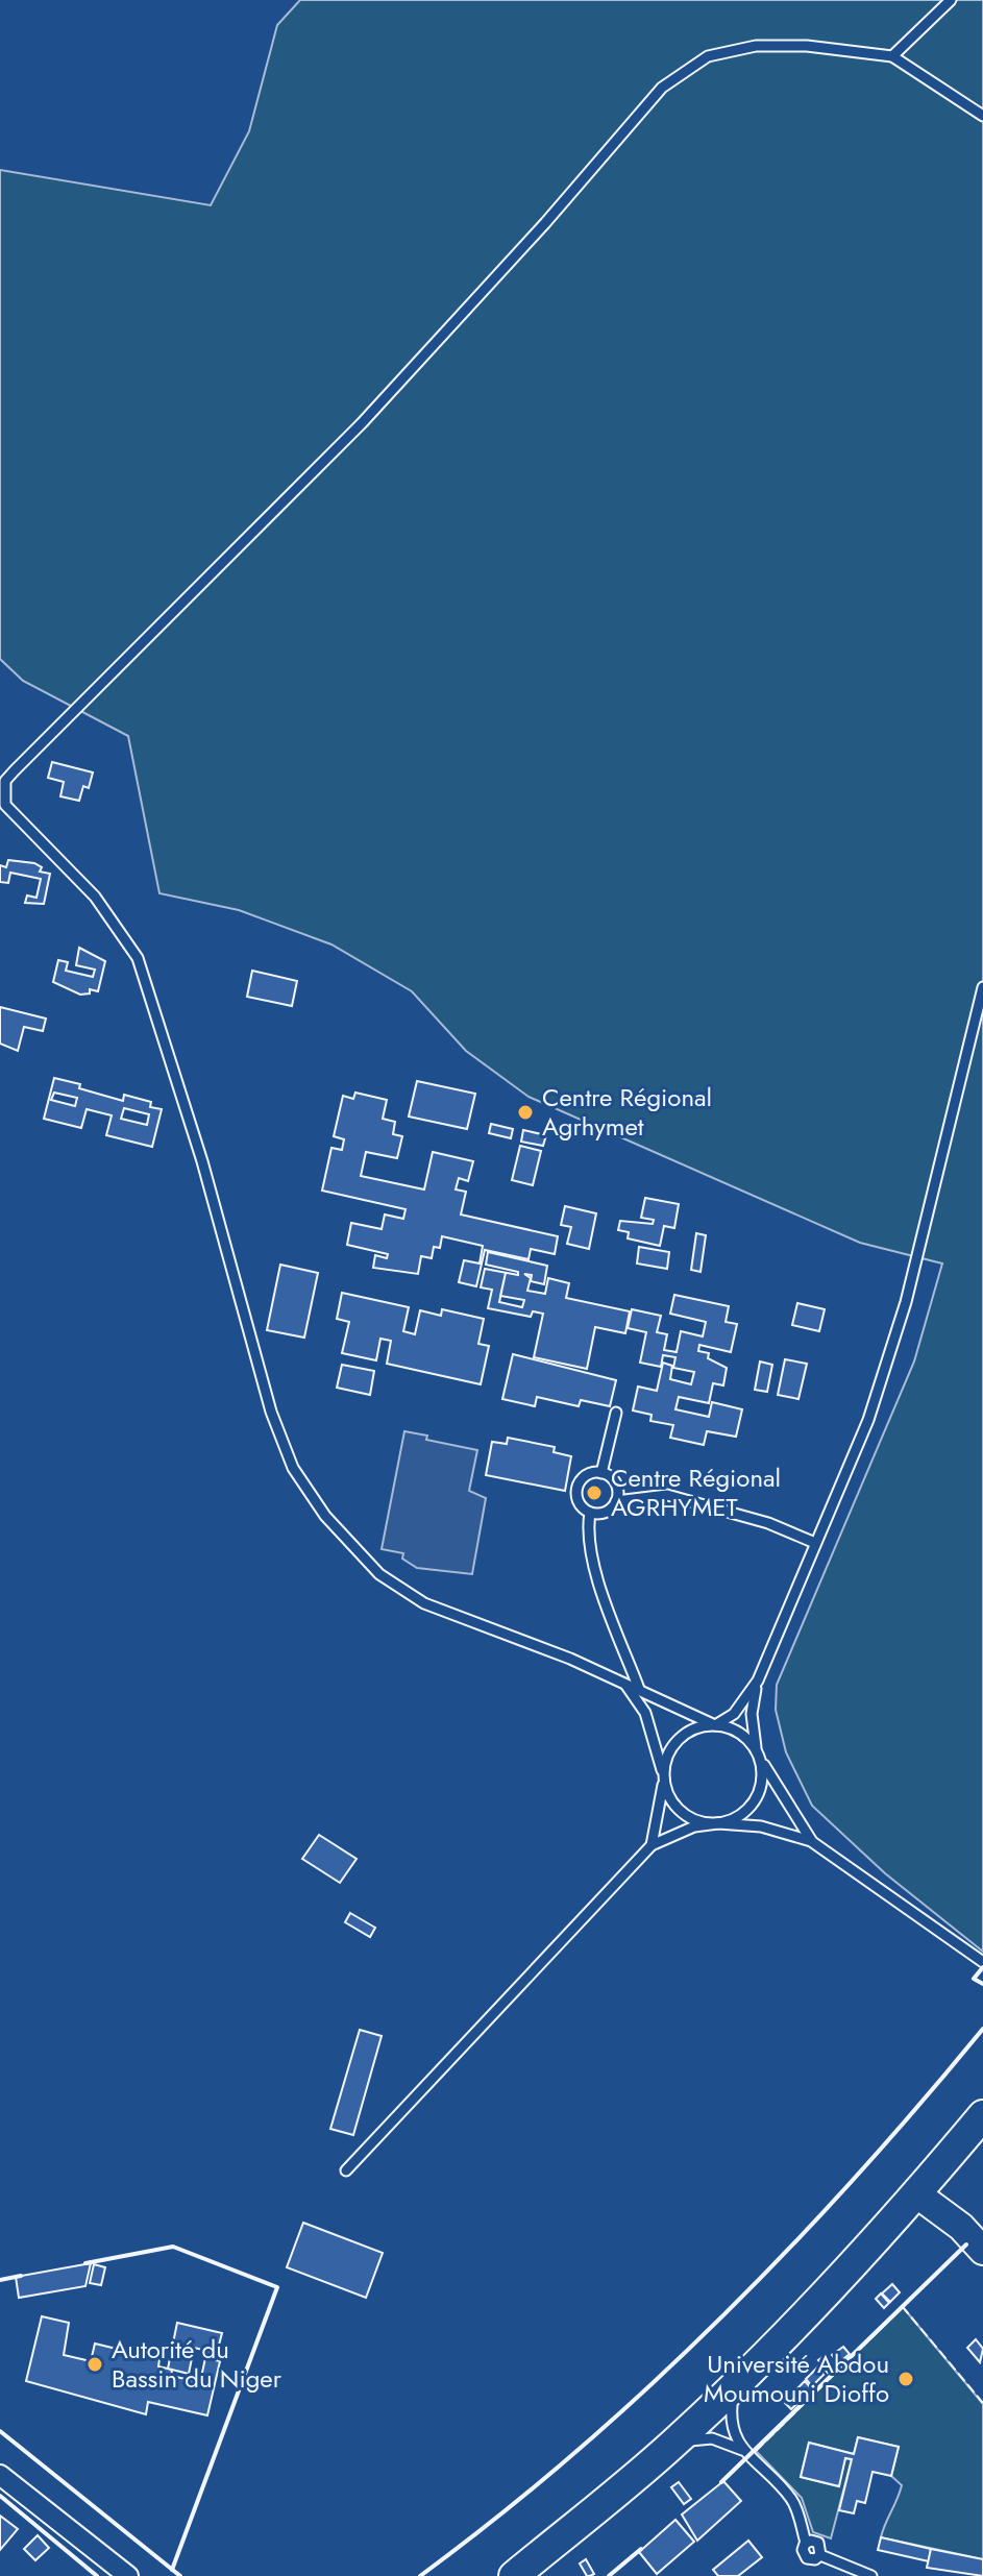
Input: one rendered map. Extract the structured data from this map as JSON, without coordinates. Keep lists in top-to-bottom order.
{
  "places": [
    "Centre Régional Agrhymet",
    "Centre Régional AGRHYMET",
    "Autorité du Bassin du Niger",
    "Université Abdou Moumouni Dioffo"
  ]
}
